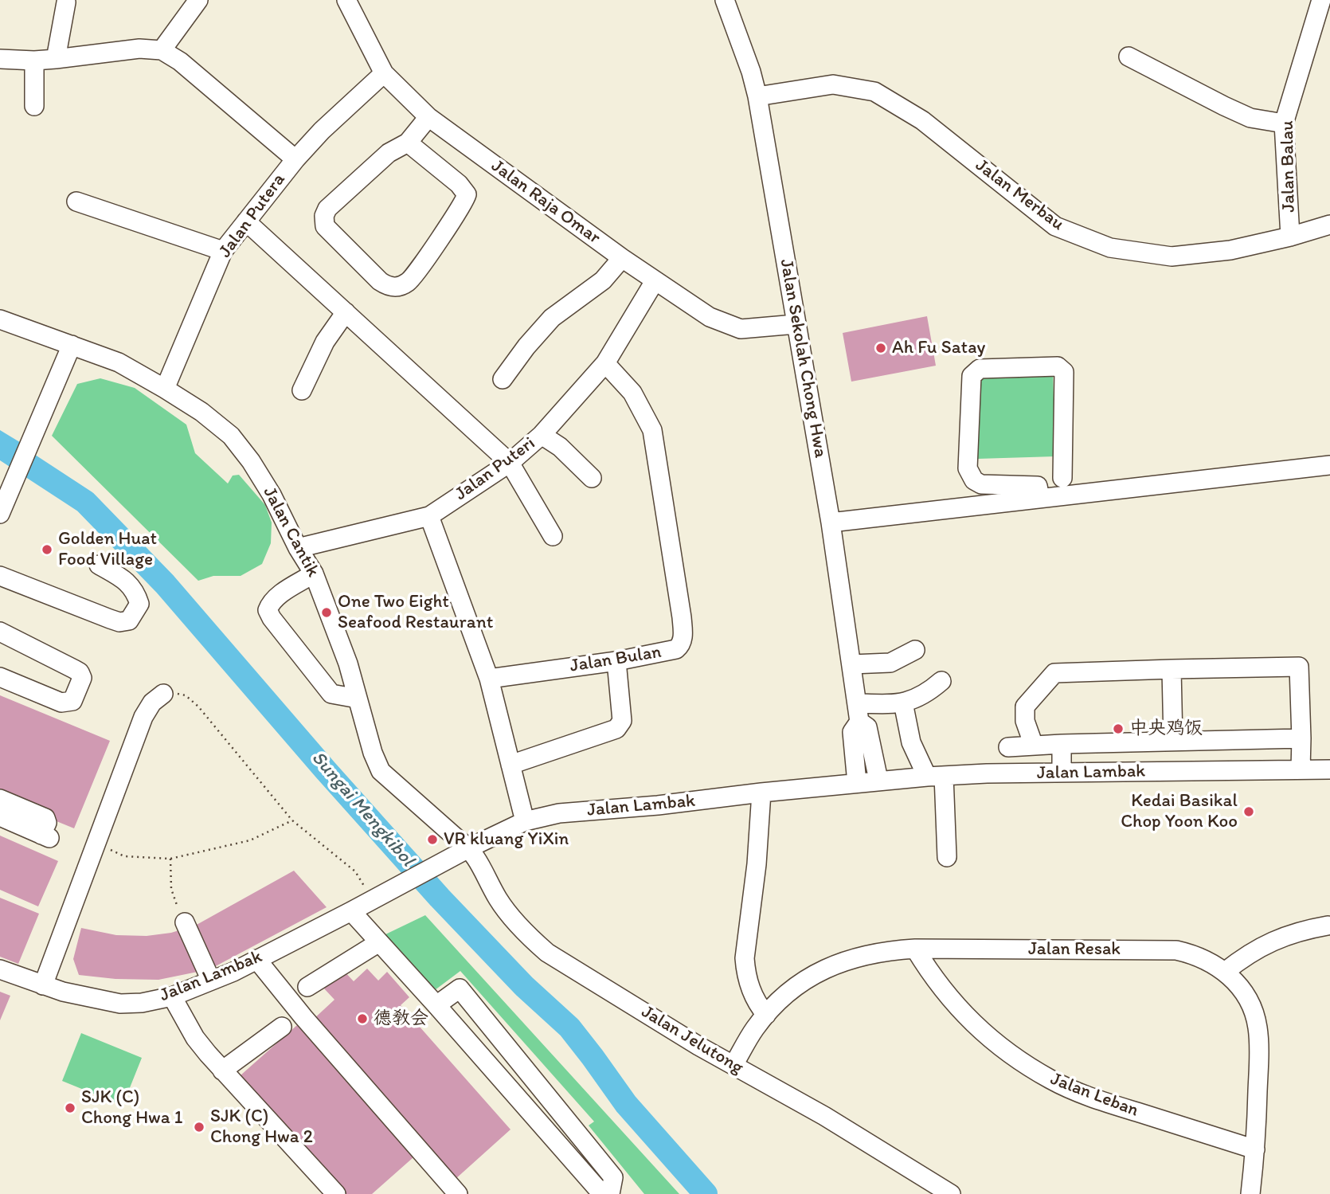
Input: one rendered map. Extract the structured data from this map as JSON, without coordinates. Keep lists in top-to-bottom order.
{
  "streets": {
    "street": [
      "Jalan Balau",
      "Jalan Merbau",
      "Jalan Raja Omar",
      "Jalan Putera",
      "Jalan Sekolah Chong Hwa",
      "Jalan Puteri",
      "Jalan Cantik",
      "Jalan Bulan",
      "Jalan Lambak",
      "Jalan Resak",
      "Jalan Jelutong",
      "Jalan Leban"
    ]
  },
  "crossings": [
    ["Jalan Balau", "Jalan Merbau"],
    ["Jalan Merbau", "Jalan Sekolah Chong Hwa"],
    ["Jalan Raja Omar", "Jalan Putera"],
    ["Jalan Raja Omar", "Jalan Sekolah Chong Hwa"],
    ["Jalan Raja Omar", "Jalan Puteri"],
    ["Jalan Putera", "Jalan Cantik"],
    ["Jalan Sekolah Chong Hwa", "Jalan Lambak"],
    ["Jalan Puteri", "Jalan Cantik"],
    ["Jalan Puteri", "Jalan Bulan"],
    ["Jalan Cantik", "Jalan Lambak"],
    ["Jalan Cantik", "Jalan Jelutong"],
    ["Jalan Lambak", "Jalan Jelutong"],
    ["Jalan Resak", "Jalan Jelutong"],
    ["Jalan Resak", "Jalan Leban"]
  ],
  "water": ["Sungai Mengkibol"],
  "places": [
    "Ah Fu Satay",
    "Golden Huat Food Village",
    "One Two Eight Seafood Restaurant",
    "中央鸡饭",
    "Kedai Basikal Chop Yoon Koo",
    "VR kluang YiXin",
    "德教会",
    "SJK (C) Chong Hwa 1",
    "SJK (C) Chong Hwa 2"
  ]
}
